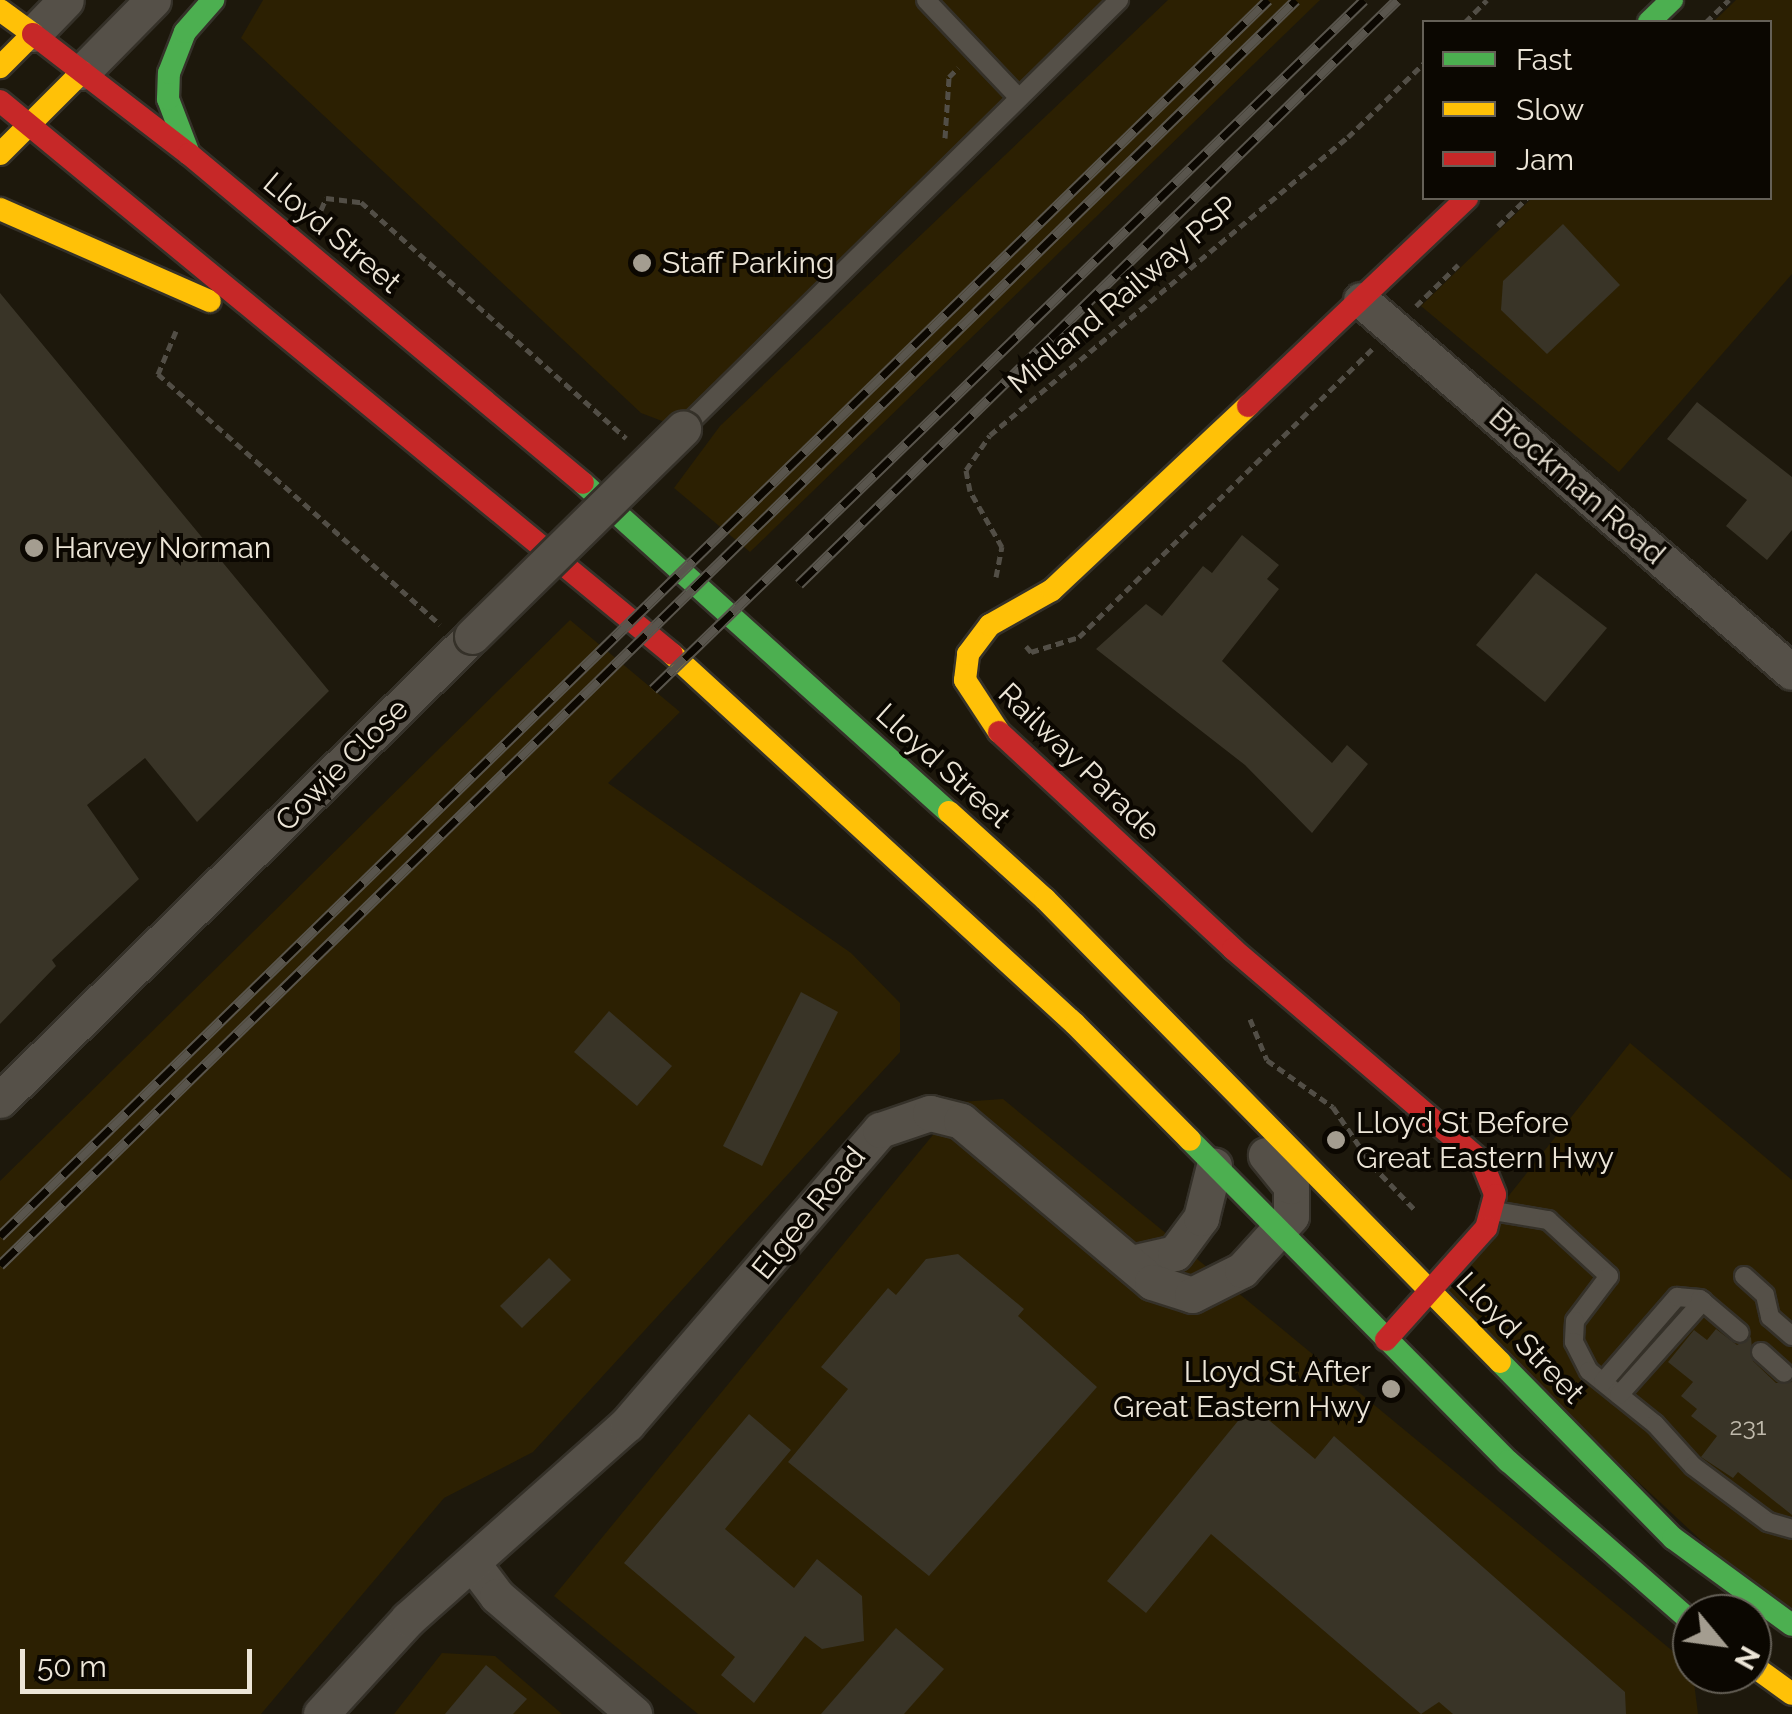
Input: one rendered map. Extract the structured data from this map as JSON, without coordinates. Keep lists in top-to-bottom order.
{
  "streets": {
    "main road": ["Lloyd Street", "Railway Parade"],
    "street": ["Brockman Road", "Cowie Close", "Elgee Road"],
    "path": ["Midland Railway PSP"]
  },
  "crossings": [
    ["Lloyd Street", "Elgee Road"],
    ["Brockman Road", "Railway Parade"]
  ],
  "places": [
    "Staff Parking",
    "Harvey Norman",
    "Lloyd St Before Great Eastern Hwy",
    "Lloyd St After Great Eastern Hwy"
  ],
  "house_numbers": ["231"],
  "legend": ["Fast", "Slow", "Jam"],
  "scale_bar": "50 m",
  "north": "bottom right"
}
